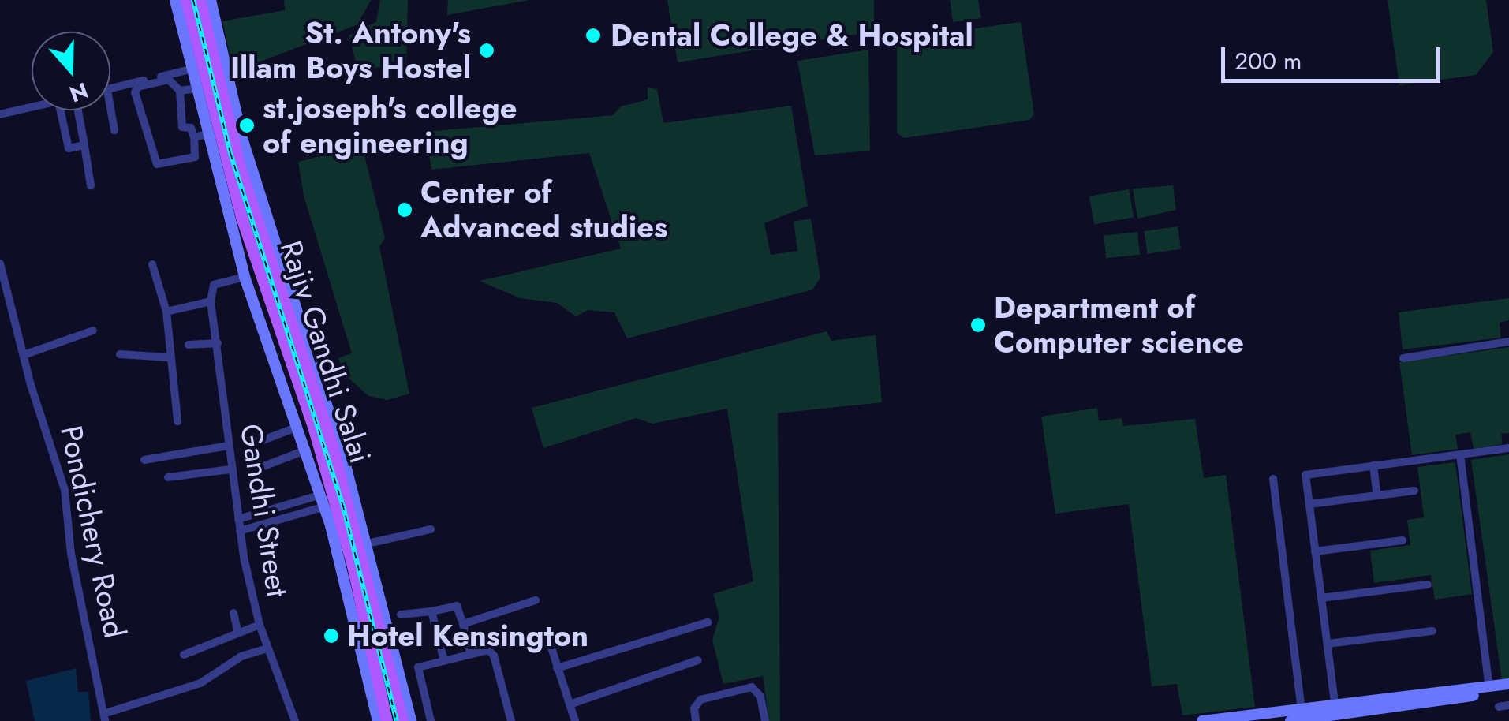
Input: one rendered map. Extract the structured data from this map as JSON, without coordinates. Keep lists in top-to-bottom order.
{
  "streets": {
    "main road": ["Rajiv Gandhi Salai"],
    "street": ["Gandhi Street", "Pondichery Road"]
  },
  "places": [
    "Dental College & Hospital",
    "St. Antony's Illam Boys Hostel",
    "st.joseph's college of engineering",
    "Center of Advanced studies",
    "Department of Computer science",
    "Hotel Kensington"
  ],
  "scale_bar": "200 m",
  "north": "bottom"
}
